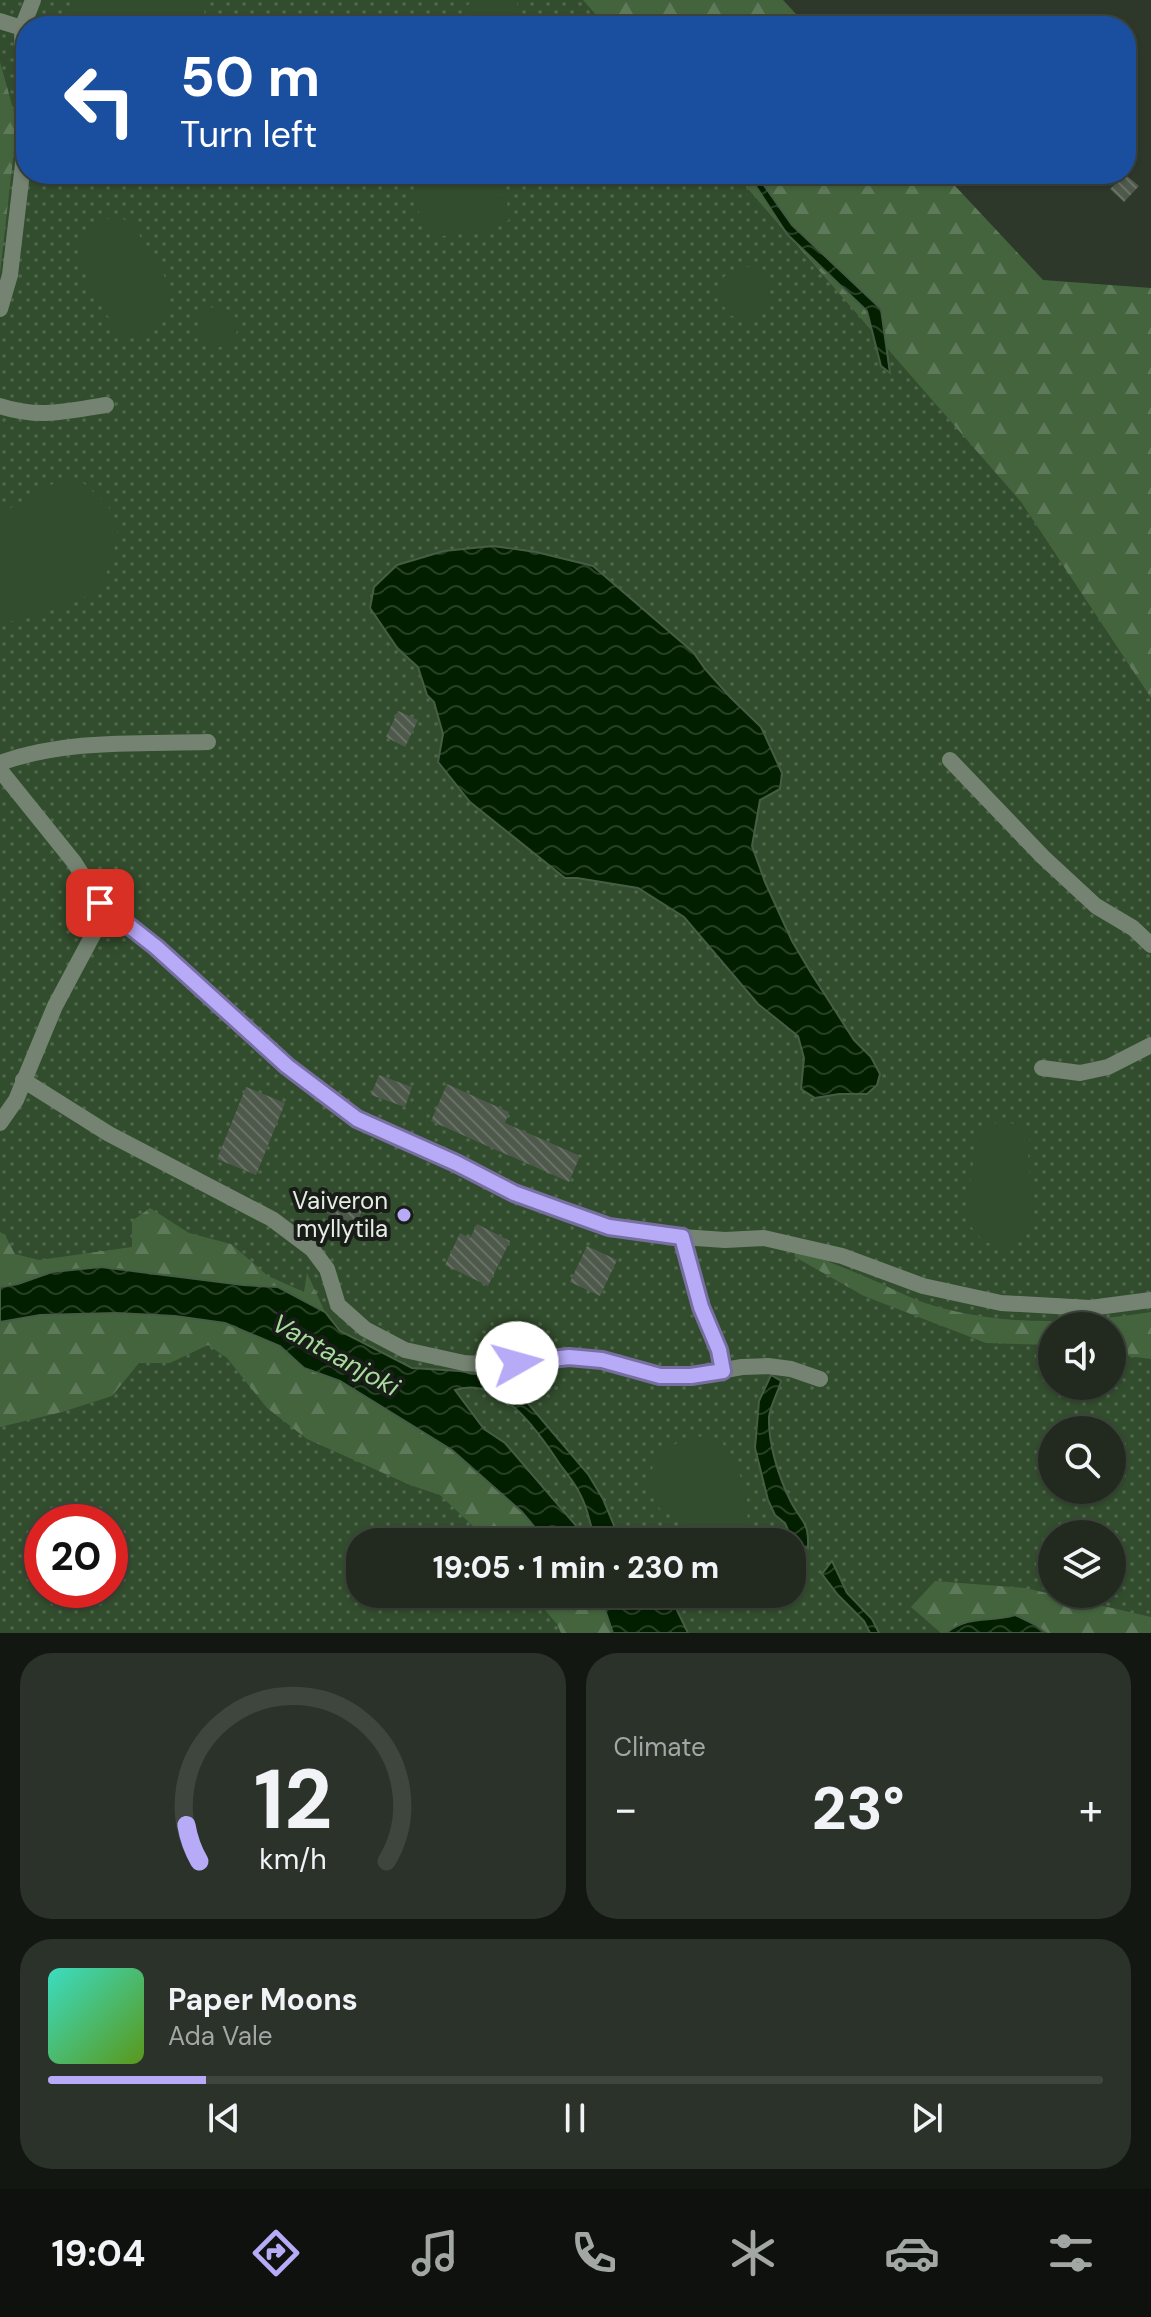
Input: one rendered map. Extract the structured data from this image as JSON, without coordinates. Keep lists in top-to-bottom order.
{
  "water": ["Vantaanjoki"],
  "places": ["Vaiveron myllytila"],
  "page": {
    "turn": ["50 m", "Turn left"],
    "limit": "20",
    "trip": "19:05 · 1 min · 230 m",
    "tile": "Climate",
    "heat": ["−", "23°", "+"],
    "song": ["Paper Moons", "Ada Vale"],
    "tabs": "19:04",
    "gauge": ["12", "km/h"]
  }
}
